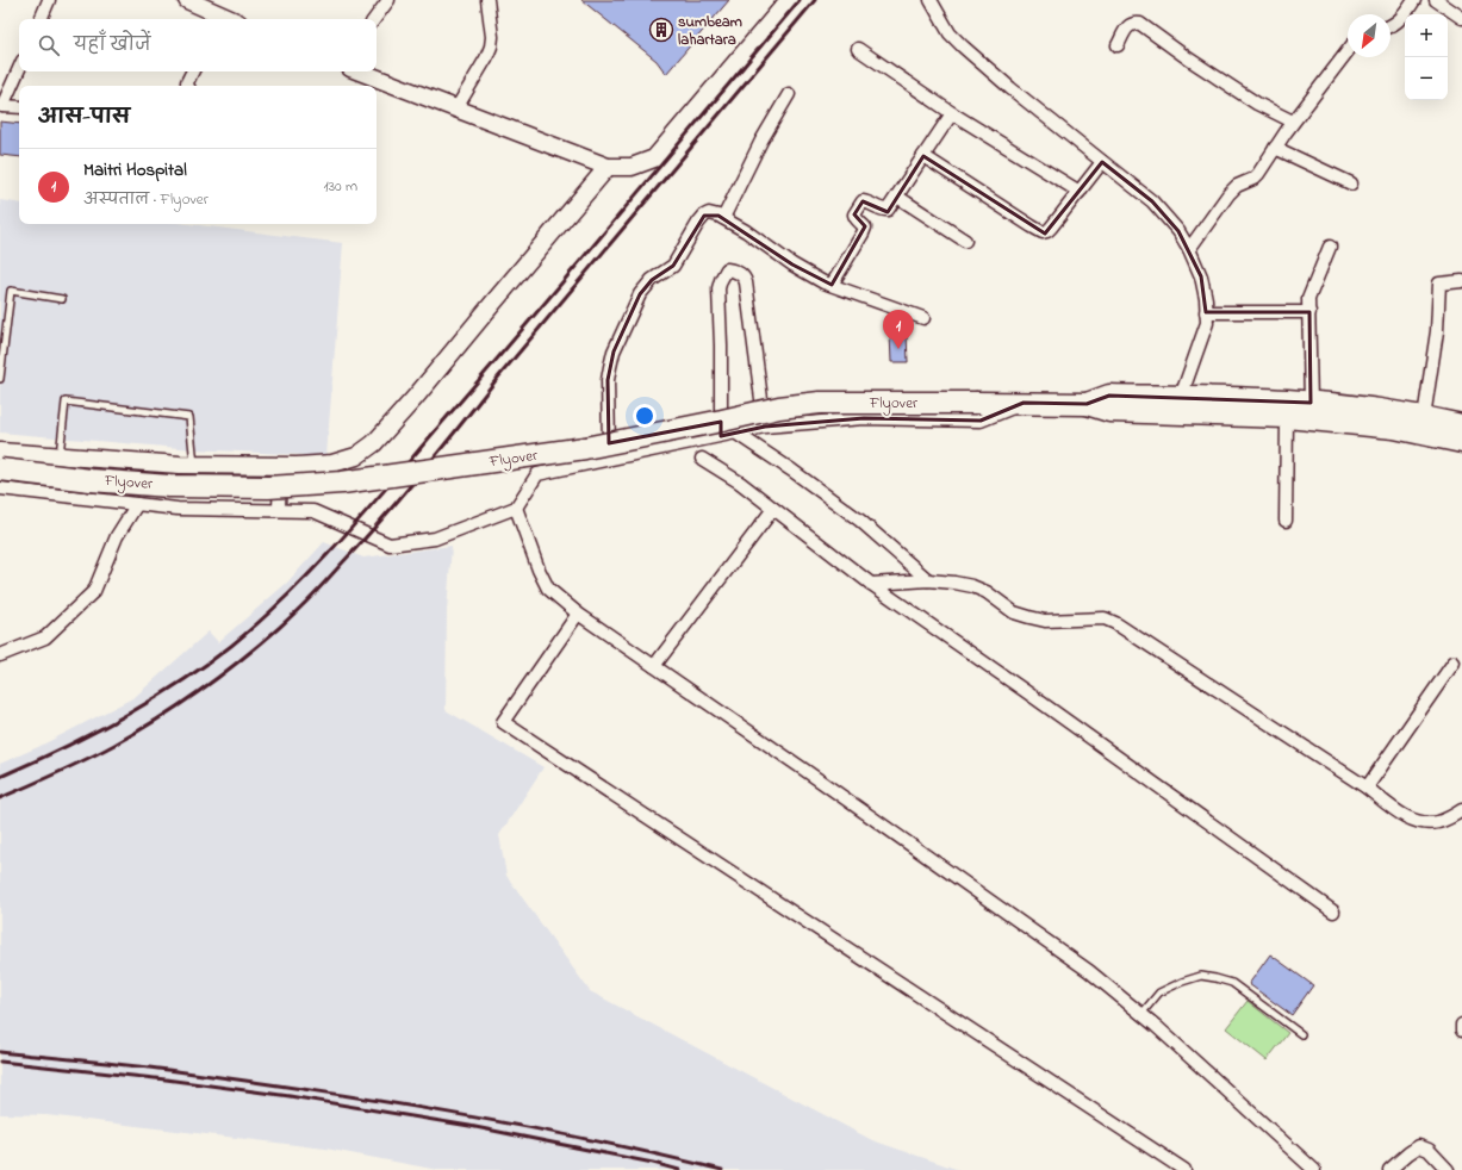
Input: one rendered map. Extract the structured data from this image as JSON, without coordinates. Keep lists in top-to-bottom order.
{
  "streets": {
    "highway": ["Flyover"]
  },
  "places": {
    "building": ["sumbeam lahartara"]
  },
  "north": "bottom left",
  "page": {
    "map_buttons": ["+", "−"],
    "search": "यहाँ खोजें",
    "heading": "आस-पास",
    "list": [
      {
        "mark": "1",
        "name": "Maitri Hospital",
        "note": "अस्पताल · Flyover",
        "value": "130 m"
      }
    ],
    "pins": "1"
  }
}
